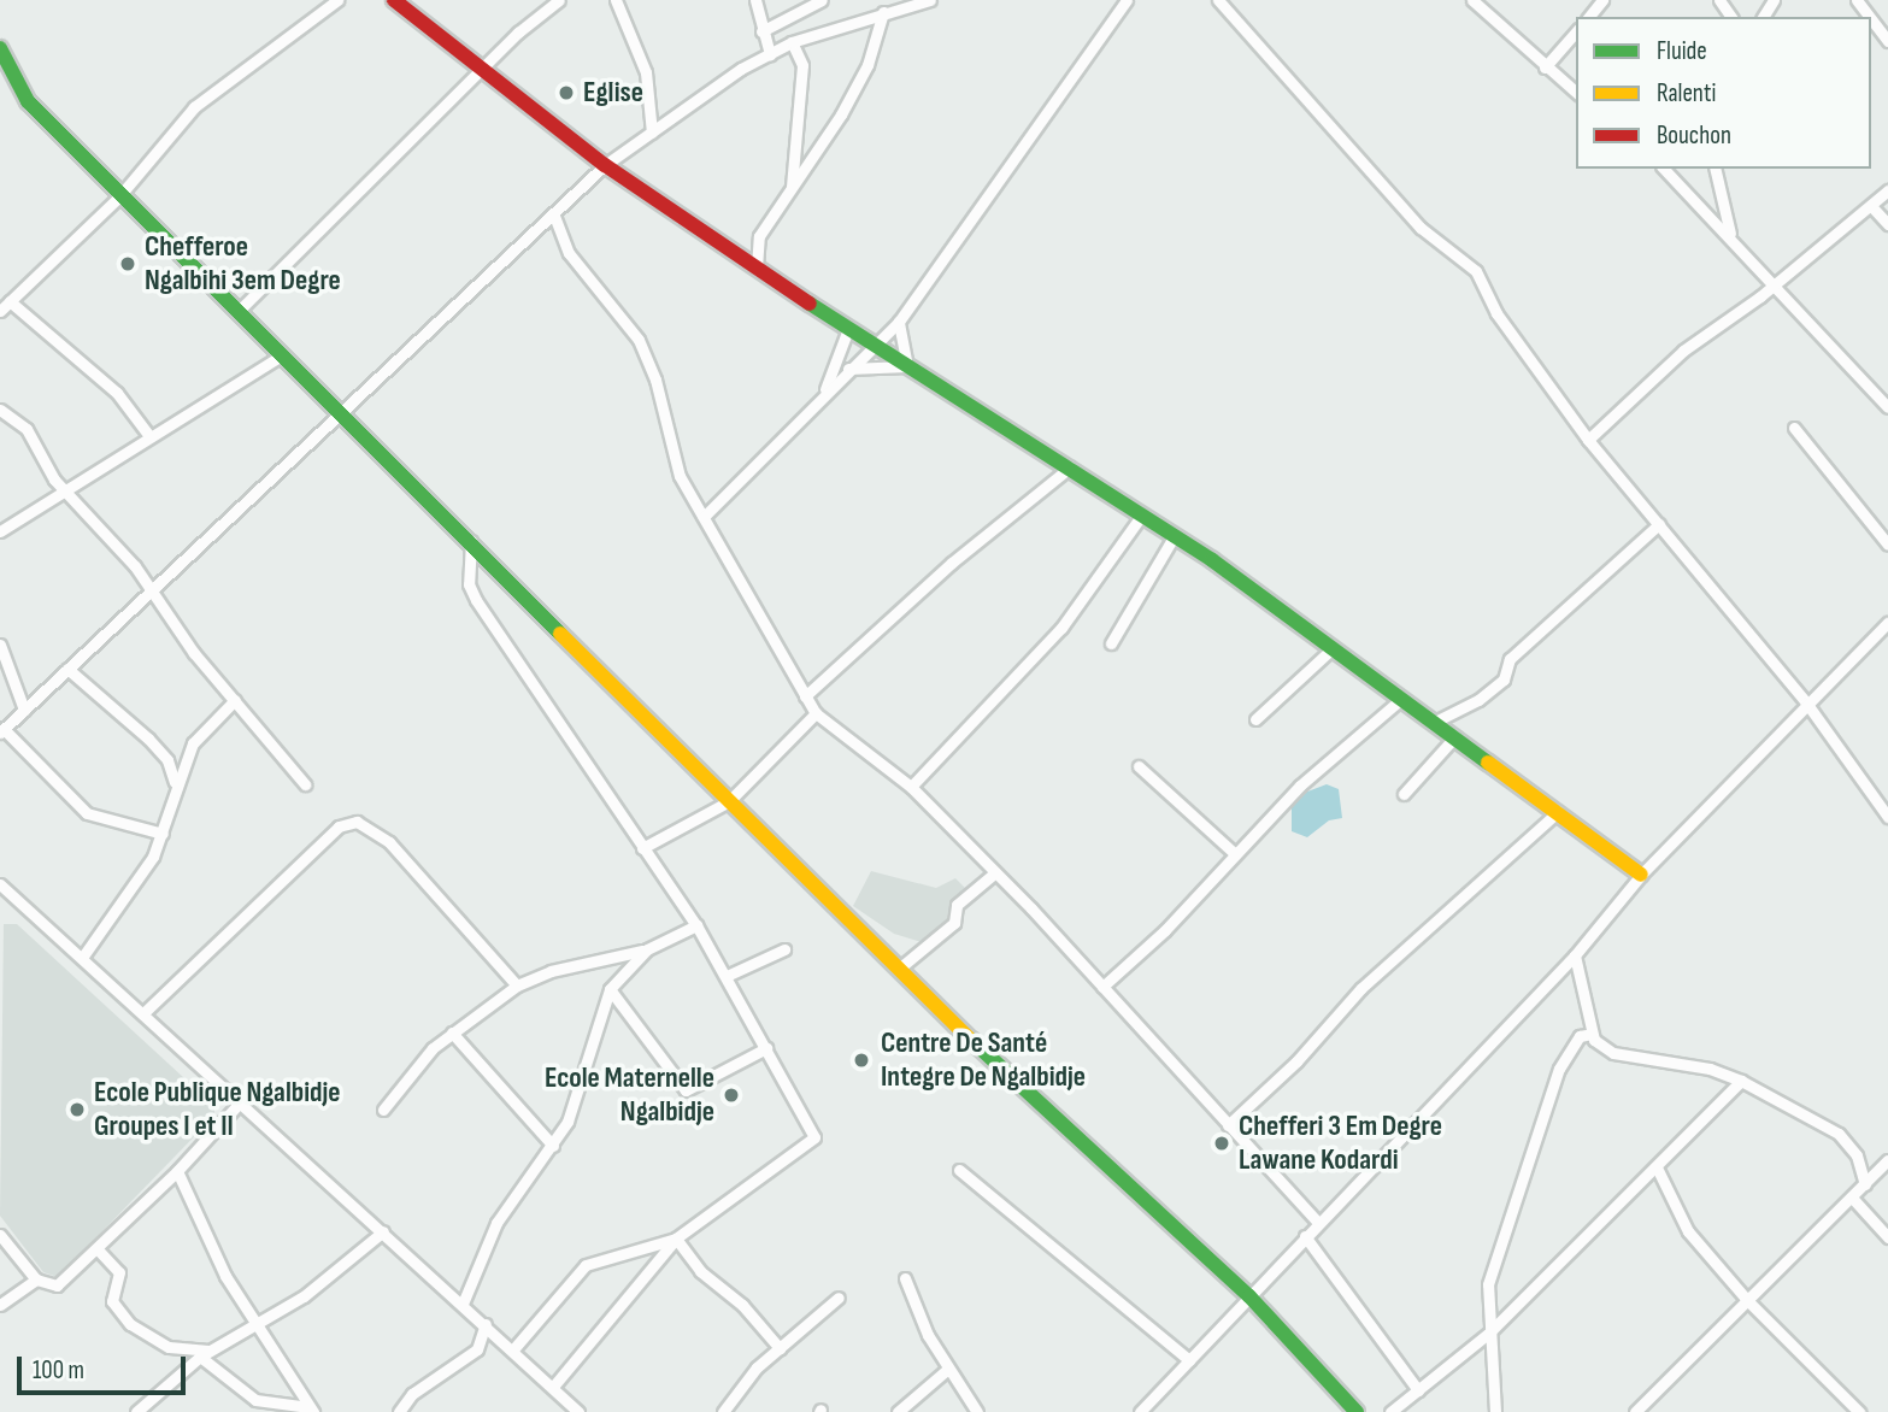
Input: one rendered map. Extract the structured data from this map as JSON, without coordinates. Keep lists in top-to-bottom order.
{
  "places": [
    "Eglise",
    "Chefferoe Ngalbihi 3em Degre",
    "Centre De Santé Integre De Ngalbidje",
    "Ecole Maternelle Ngalbidje",
    "Ecole Publique Ngalbidje Groupes I et II",
    "Chefferi 3 Em Degre Lawane Kodardi"
  ],
  "legend": ["Fluide", "Ralenti", "Bouchon"],
  "scale_bar": "100 m"
}
